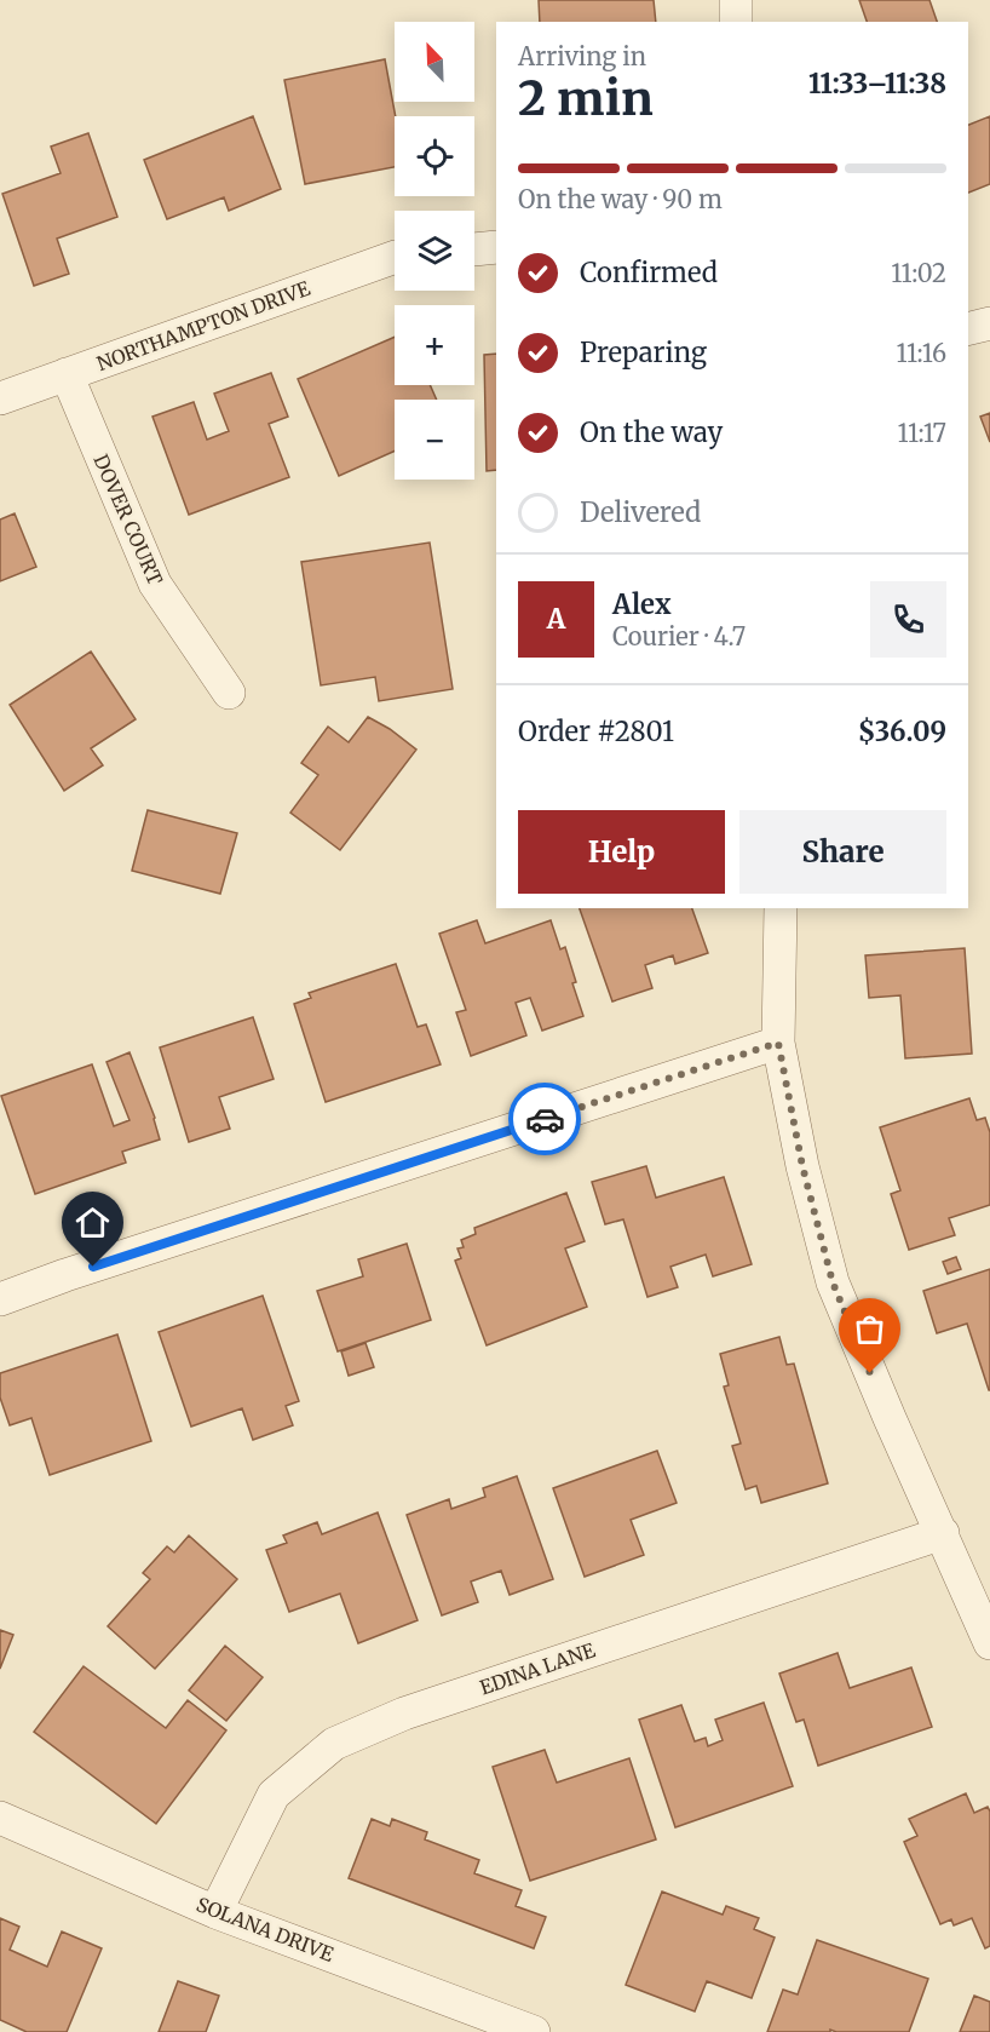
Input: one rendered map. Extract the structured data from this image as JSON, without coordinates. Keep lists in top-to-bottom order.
{
  "streets": {
    "street": [
      "NORTHAMPTON DRIVE",
      "DOVER COURT",
      "EDINA LANE",
      "SOLANA DRIVE"
    ]
  },
  "crossings": [
    ["NORTHAMPTON DRIVE", "DOVER COURT"],
    ["EDINA LANE", "SOLANA DRIVE"]
  ],
  "north": "top left",
  "page": {
    "map_buttons": ["+", "−"],
    "heading": ["2 min", "Arriving in", "11:33–11:38"],
    "panel": [
      "Alex",
      "Courier · 4.7",
      "Order #2801",
      "$36.09"
    ],
    "bar": "On the way · 90 m",
    "list": [
      ["Confirmed", "11:02"],
      ["Preparing", "11:16"],
      ["On the way", "11:17"],
      "Delivered"
    ],
    "round": "A",
    "buttons": ["Help", "Share"]
  }
}
